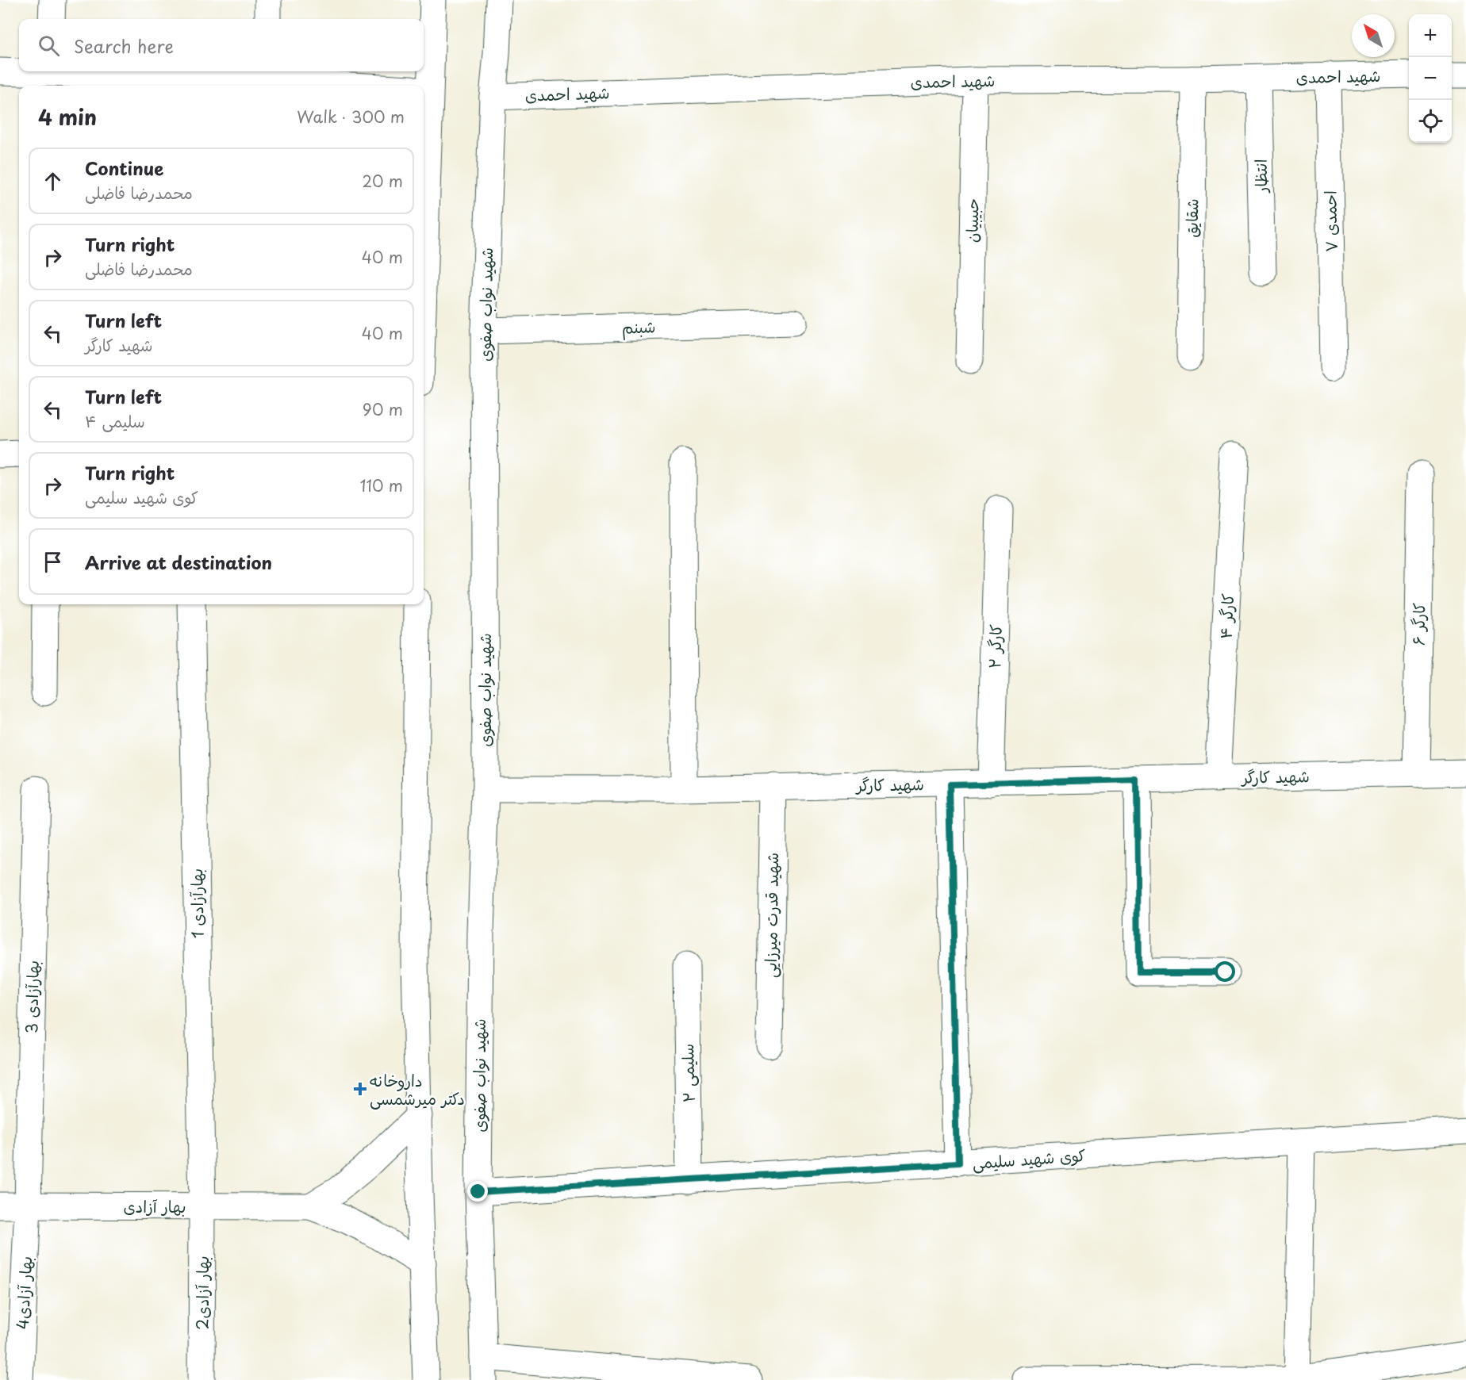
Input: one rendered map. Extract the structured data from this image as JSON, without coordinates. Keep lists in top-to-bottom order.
{
  "streets": {
    "street": [
      "شهید احمدی",
      "انتظار",
      "شقایق",
      "حبیبیان",
      "احمدی ۷",
      "شهید نواب صفوی",
      "شبنم",
      "کارگر ۴",
      "کارگر ۶",
      "کارگر ۲",
      "شهید کارگر",
      "بهارآزادی 1",
      "شهید قدرت میرزایی",
      "بهارآزادی 3",
      "سلیمی ۲",
      "کوی شهید سلیمی",
      "بهار آزادی",
      "بهار آزادی4",
      "بهار آزادی2"
    ]
  },
  "crossings": [
    ["شهید احمدی", "انتظار"],
    ["شهید احمدی", "شقایق"],
    ["شهید احمدی", "حبیبیان"],
    ["شهید احمدی", "احمدی ۷"],
    ["شهید احمدی", "شهید نواب صفوی"],
    ["شهید نواب صفوی", "شبنم"],
    ["شهید نواب صفوی", "شهید کارگر"],
    ["شهید نواب صفوی", "کوی شهید سلیمی"],
    ["کارگر ۴", "شهید کارگر"],
    ["کارگر ۶", "شهید کارگر"],
    ["کارگر ۲", "شهید کارگر"],
    ["شهید کارگر", "شهید قدرت میرزایی"],
    ["بهارآزادی 1", "بهار آزادی"],
    ["بهارآزادی 1", "بهار آزادی2"],
    ["بهارآزادی 3", "بهار آزادی"],
    ["بهارآزادی 3", "بهار آزادی4"],
    ["سلیمی ۲", "کوی شهید سلیمی"],
    ["بهار آزادی", "بهار آزادی4"],
    ["بهار آزادی", "بهار آزادی2"]
  ],
  "places": {
    "health": ["داروخانه دکتر میرشمسی"]
  },
  "north": "top left",
  "page": {
    "map_buttons": ["+", "−"],
    "search": "Search here",
    "heading": ["4 min", "Walk · 300 m"],
    "list": [
      ["Continue", "محمدرضا فاضلی", "20 m"],
      ["Turn right", "محمدرضا فاضلی", "40 m"],
      ["Turn left", "شهید کارگر", "40 m"],
      ["Turn left", "سلیمی ۴", "90 m"],
      ["Turn right", "کوی شهید سلیمی", "110 m"],
      "Arrive at destination"
    ]
  }
}
